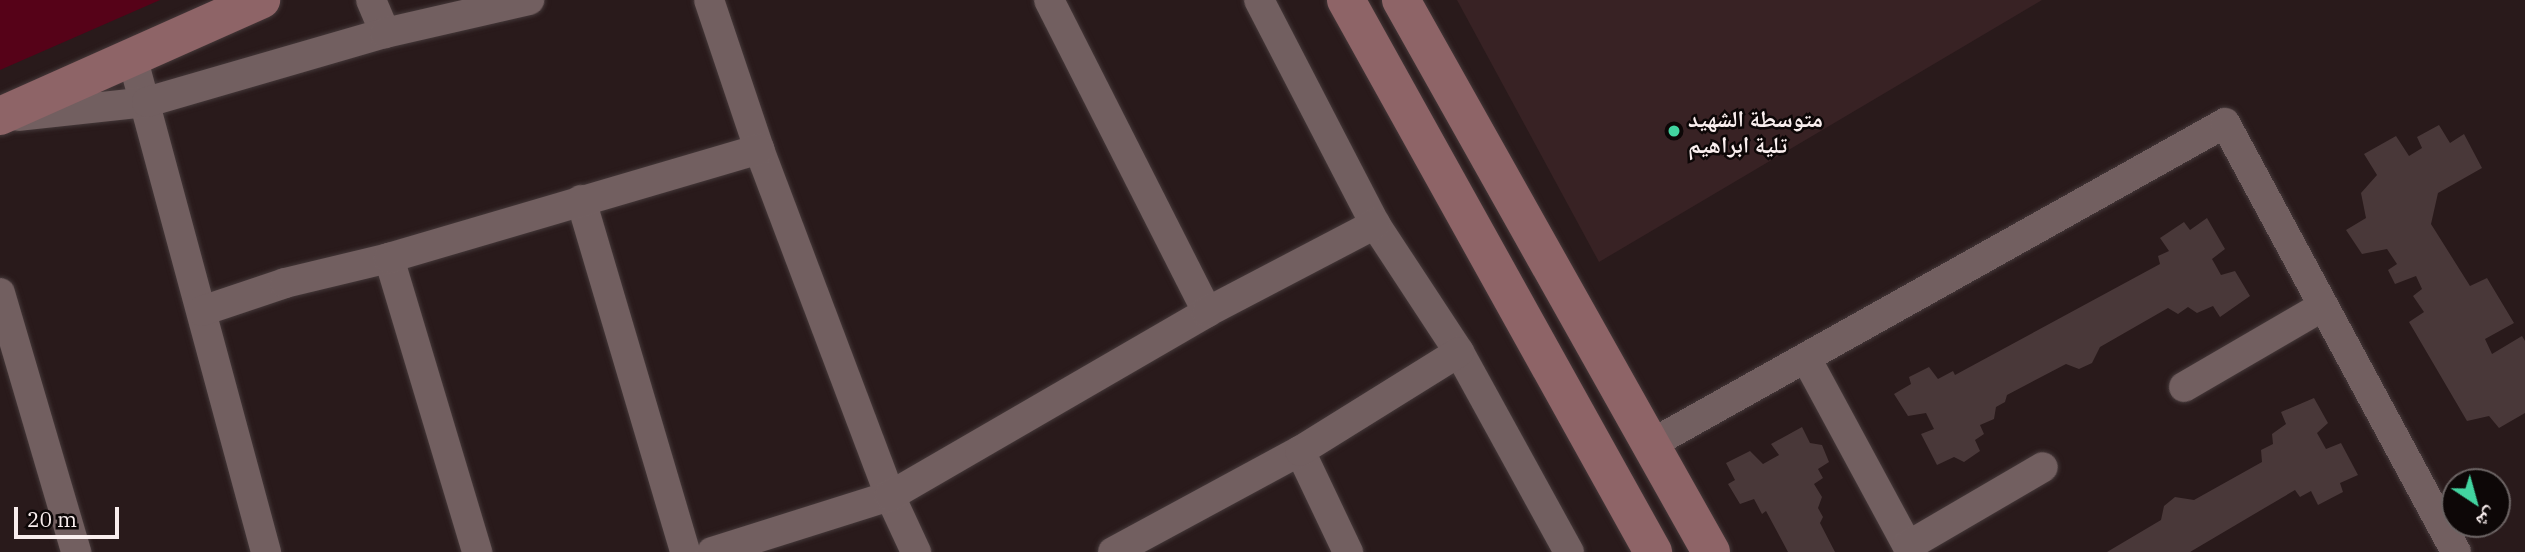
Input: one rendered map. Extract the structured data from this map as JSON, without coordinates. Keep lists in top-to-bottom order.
{
  "places": ["متوسطة الشهيد تلية ابراهيم"],
  "scale_bar": "20 m",
  "north": "bottom right"
}
